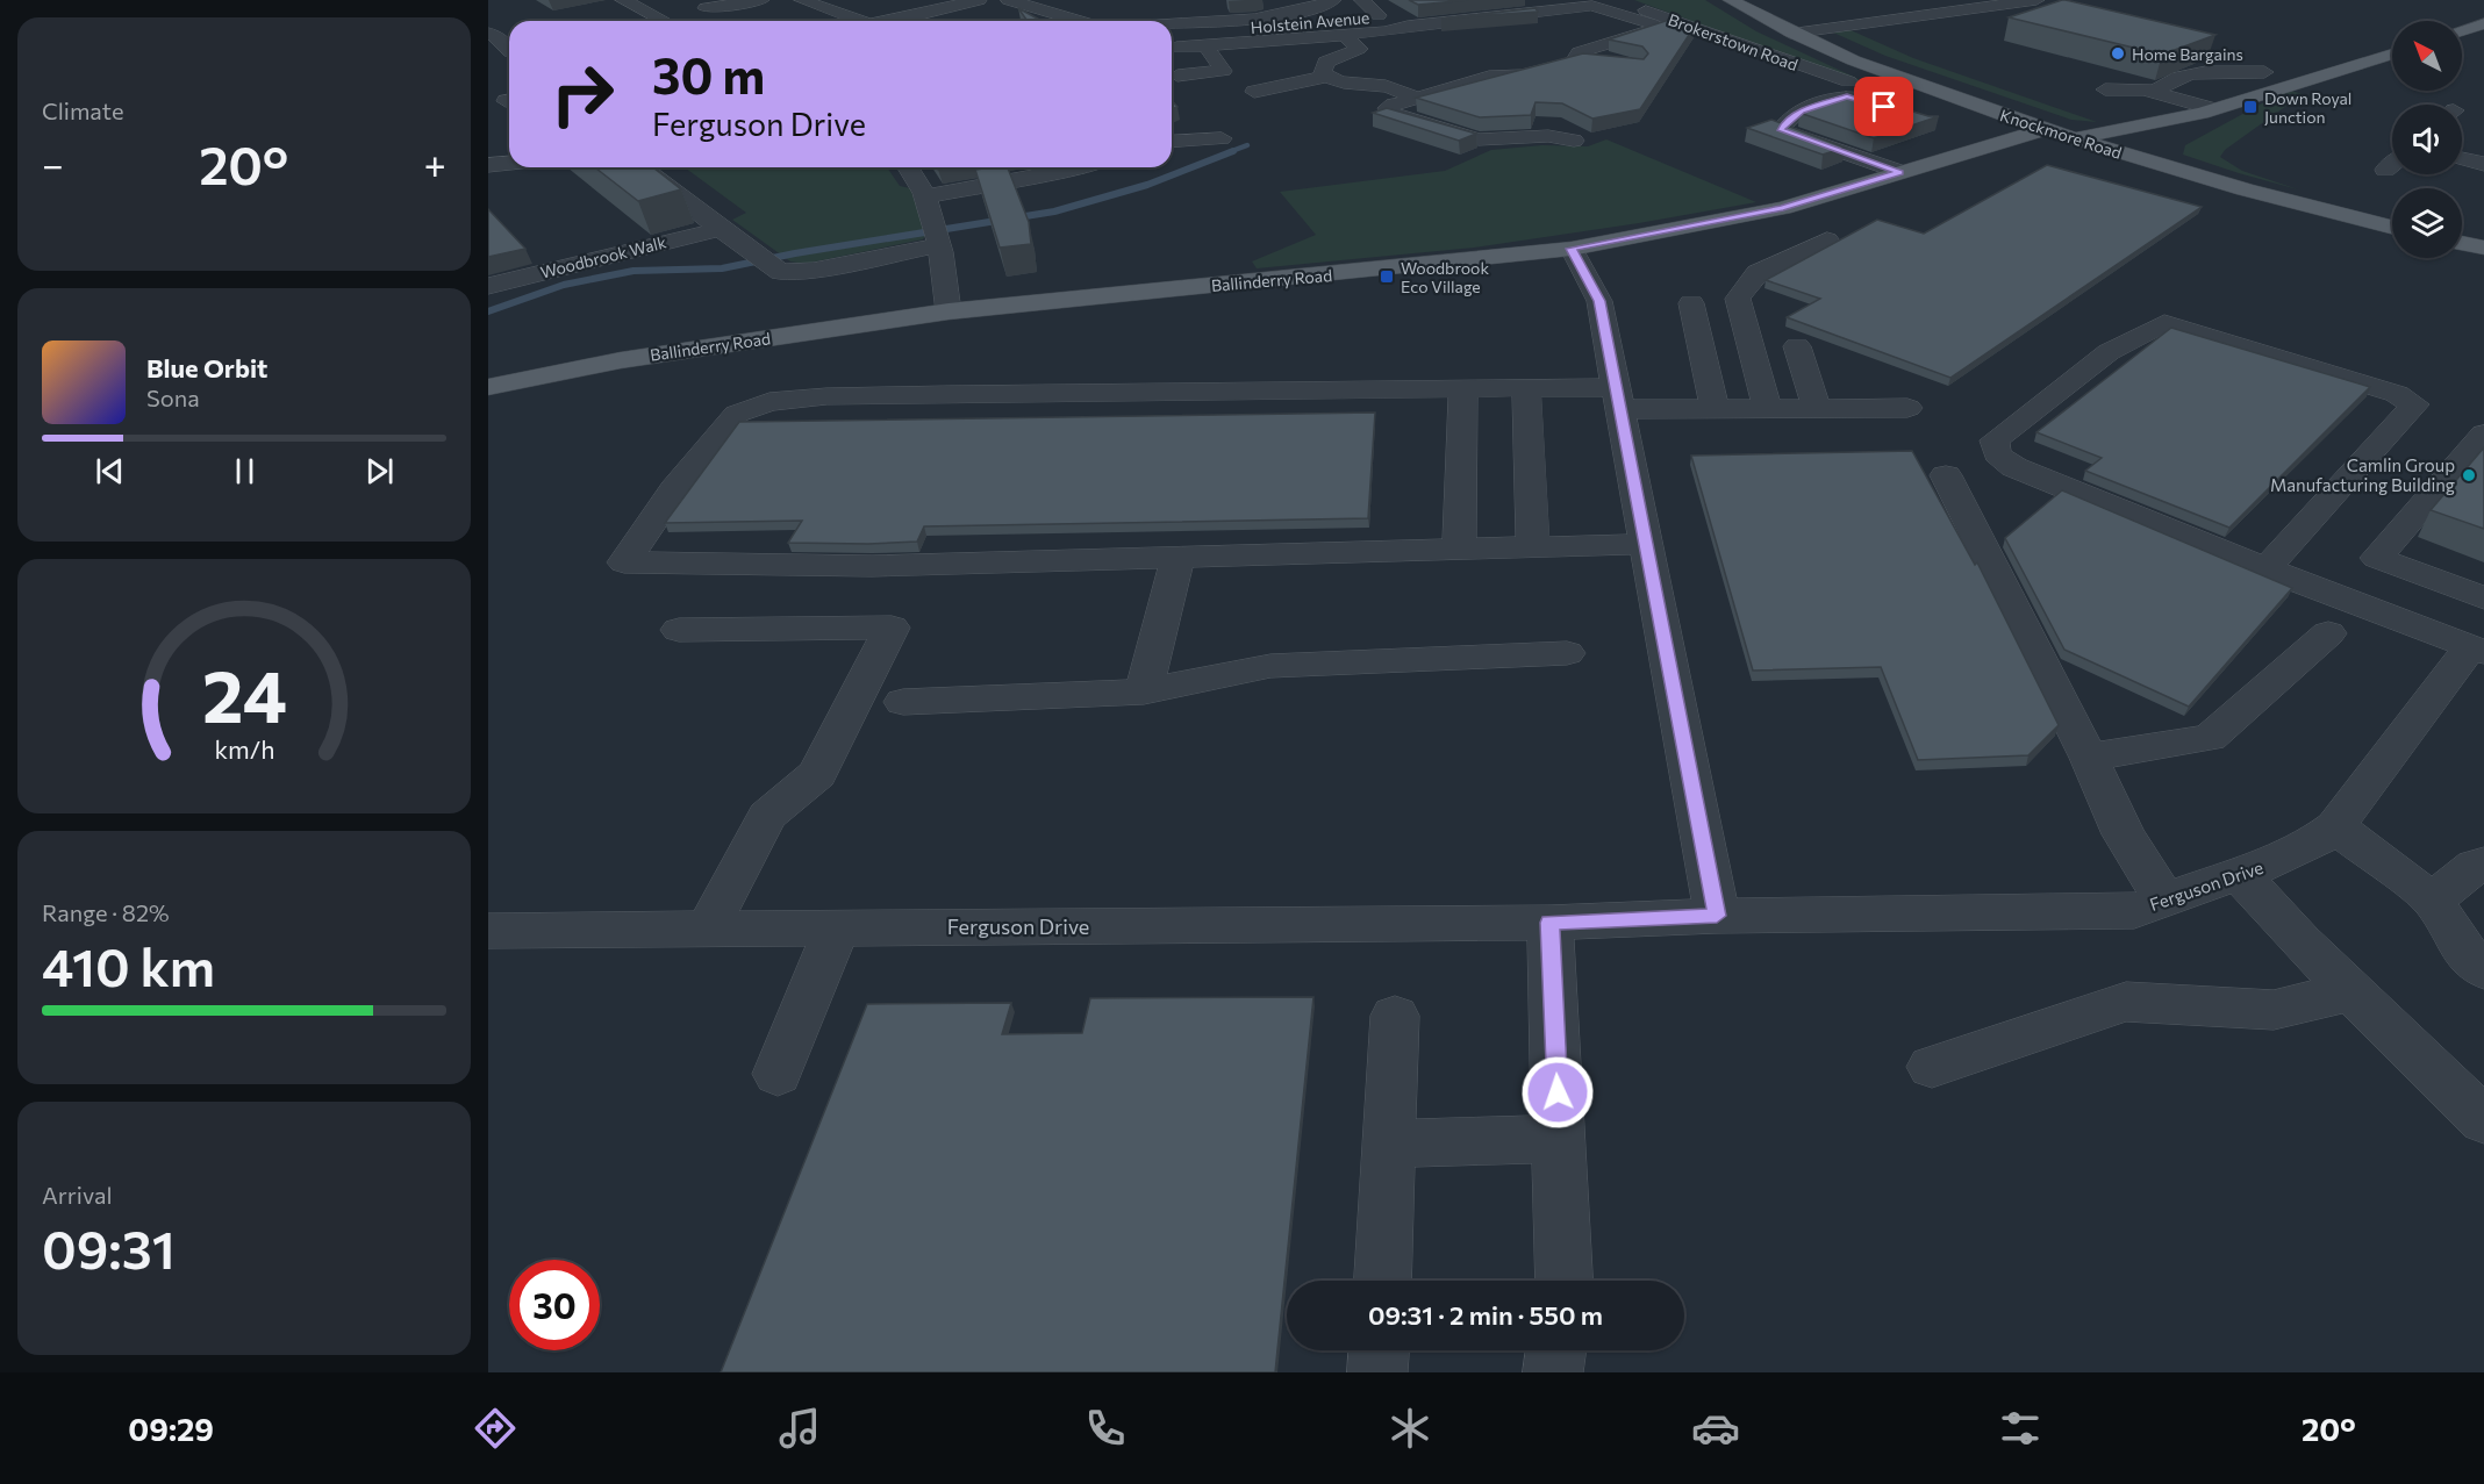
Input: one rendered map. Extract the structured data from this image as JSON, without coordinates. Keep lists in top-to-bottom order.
{
  "streets": {
    "main road": ["Knockmore Road", "Ballinderry Road"],
    "street": [
      "Holstein Avenue",
      "Brokerstown Road",
      "Woodbrook Walk",
      "Ferguson Drive"
    ]
  },
  "crossings": [
    ["Knockmore Road", "Ballinderry Road"]
  ],
  "places": {
    "other": ["Home Bargains", "Camlin Group Manufacturing Building"],
    "transit": ["Down Royal Junction", "Woodbrook Eco Village"]
  },
  "north": "top left",
  "page": {
    "tile": [
      "Climate",
      ["Range · 82%", "410 km"],
      ["Arrival", "09:31"]
    ],
    "turn": ["30 m", "Ferguson Drive"],
    "heat": ["−", "20°", "+"],
    "song": ["Blue Orbit", "Sona"],
    "limit": "30",
    "trip": "09:31 · 2 min · 550 m",
    "tabs": ["09:29", "20°"],
    "gauge": ["24", "km/h"]
  }
}
